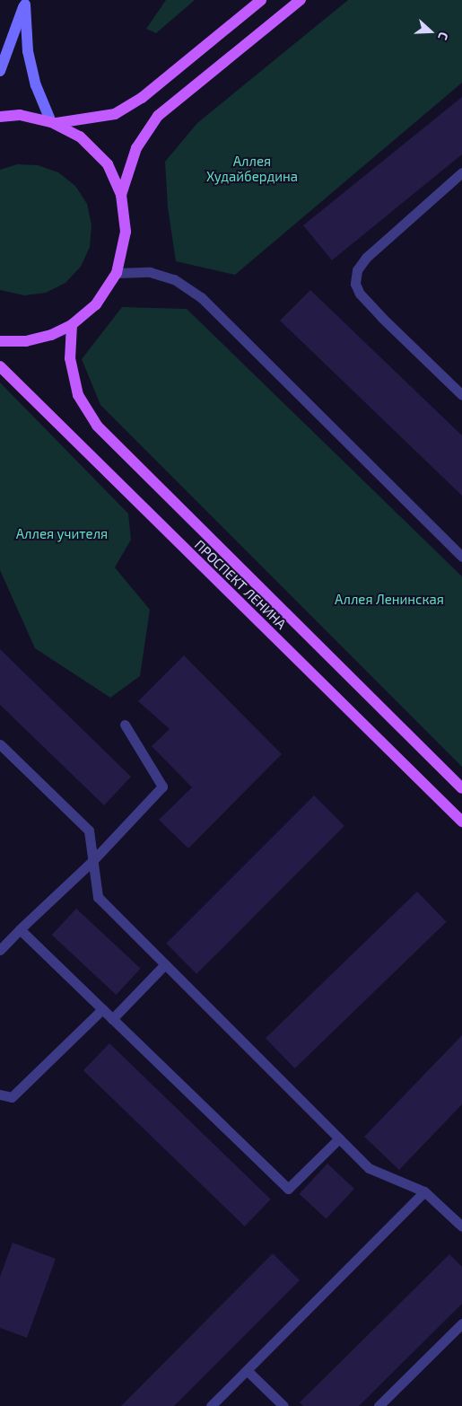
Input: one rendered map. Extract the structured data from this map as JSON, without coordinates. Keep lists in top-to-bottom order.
{
  "streets": {
    "main road": ["ПРОСПЕКТ ЛЕНИНА"]
  },
  "parks": ["Аллея Худайбердина", "Аллея учителя", "Аллея Ленинская"],
  "north": "right"
}
